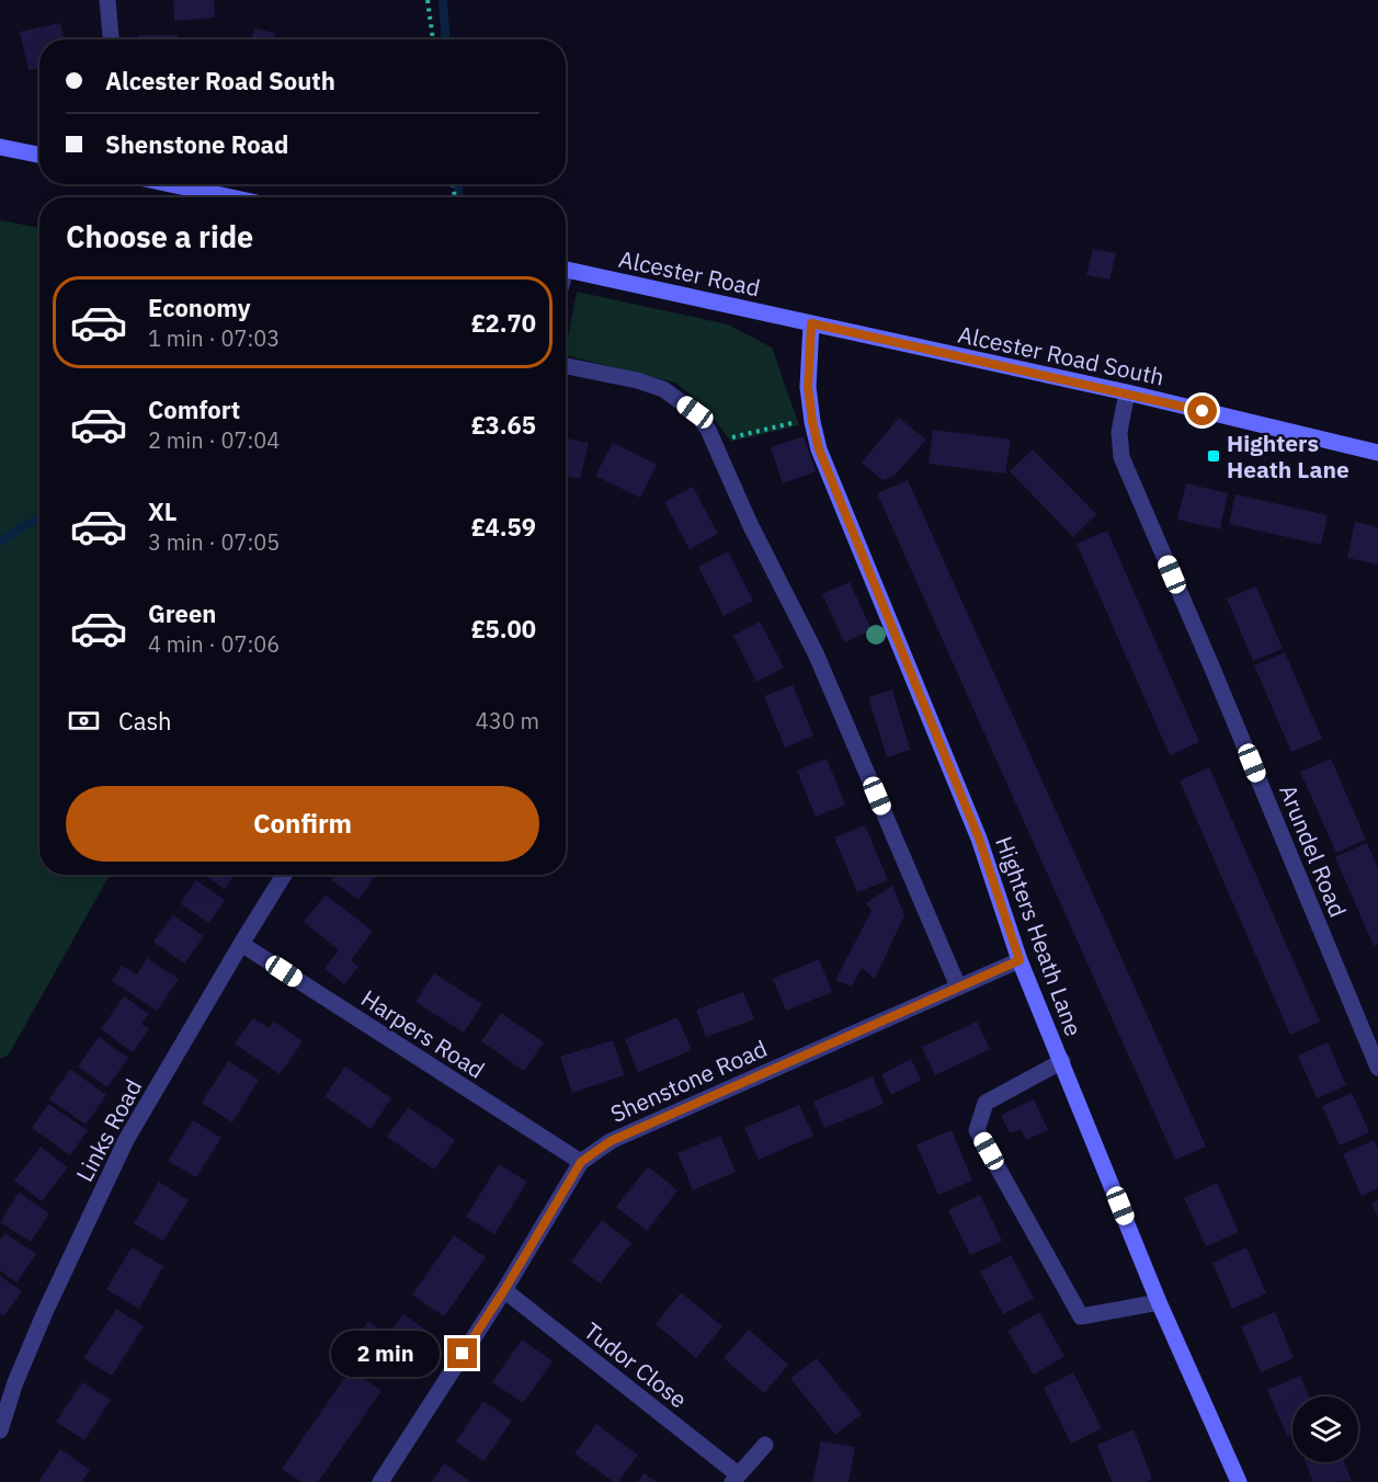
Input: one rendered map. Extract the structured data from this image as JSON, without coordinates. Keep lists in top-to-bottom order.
{
  "streets": {
    "street": [
      "Alcester Road",
      "Alcester Road South",
      "Arundel Road",
      "Highters Heath Lane",
      "Harpers Road",
      "Shenstone Road",
      "Links Road",
      "Tudor Close"
    ]
  },
  "crossings": [
    ["Alcester Road", "Alcester Road South"],
    ["Alcester Road", "Highters Heath Lane"],
    ["Alcester Road South", "Arundel Road"],
    ["Alcester Road South", "Highters Heath Lane"],
    ["Highters Heath Lane", "Shenstone Road"],
    ["Harpers Road", "Shenstone Road"],
    ["Harpers Road", "Links Road"],
    ["Shenstone Road", "Tudor Close"]
  ],
  "places": {
    "transit": ["Highters Heath Lane"]
  },
  "page": {
    "banner": ["Alcester Road South", "Shenstone Road"],
    "heading": "Choose a ride",
    "list": [
      {
        "name": "Economy",
        "note": "1 min · 07:03",
        "value": "£2.70"
      },
      {
        "name": "Comfort",
        "note": "2 min · 07:04",
        "value": "£3.65"
      },
      {
        "name": "XL",
        "note": "3 min · 07:05",
        "value": "£4.59"
      },
      {
        "name": "Green",
        "note": "4 min · 07:06",
        "value": "£5.00"
      }
    ],
    "pay": ["Cash", "430 m"],
    "buttons": "Confirm",
    "bubble": "2 min"
  }
}
